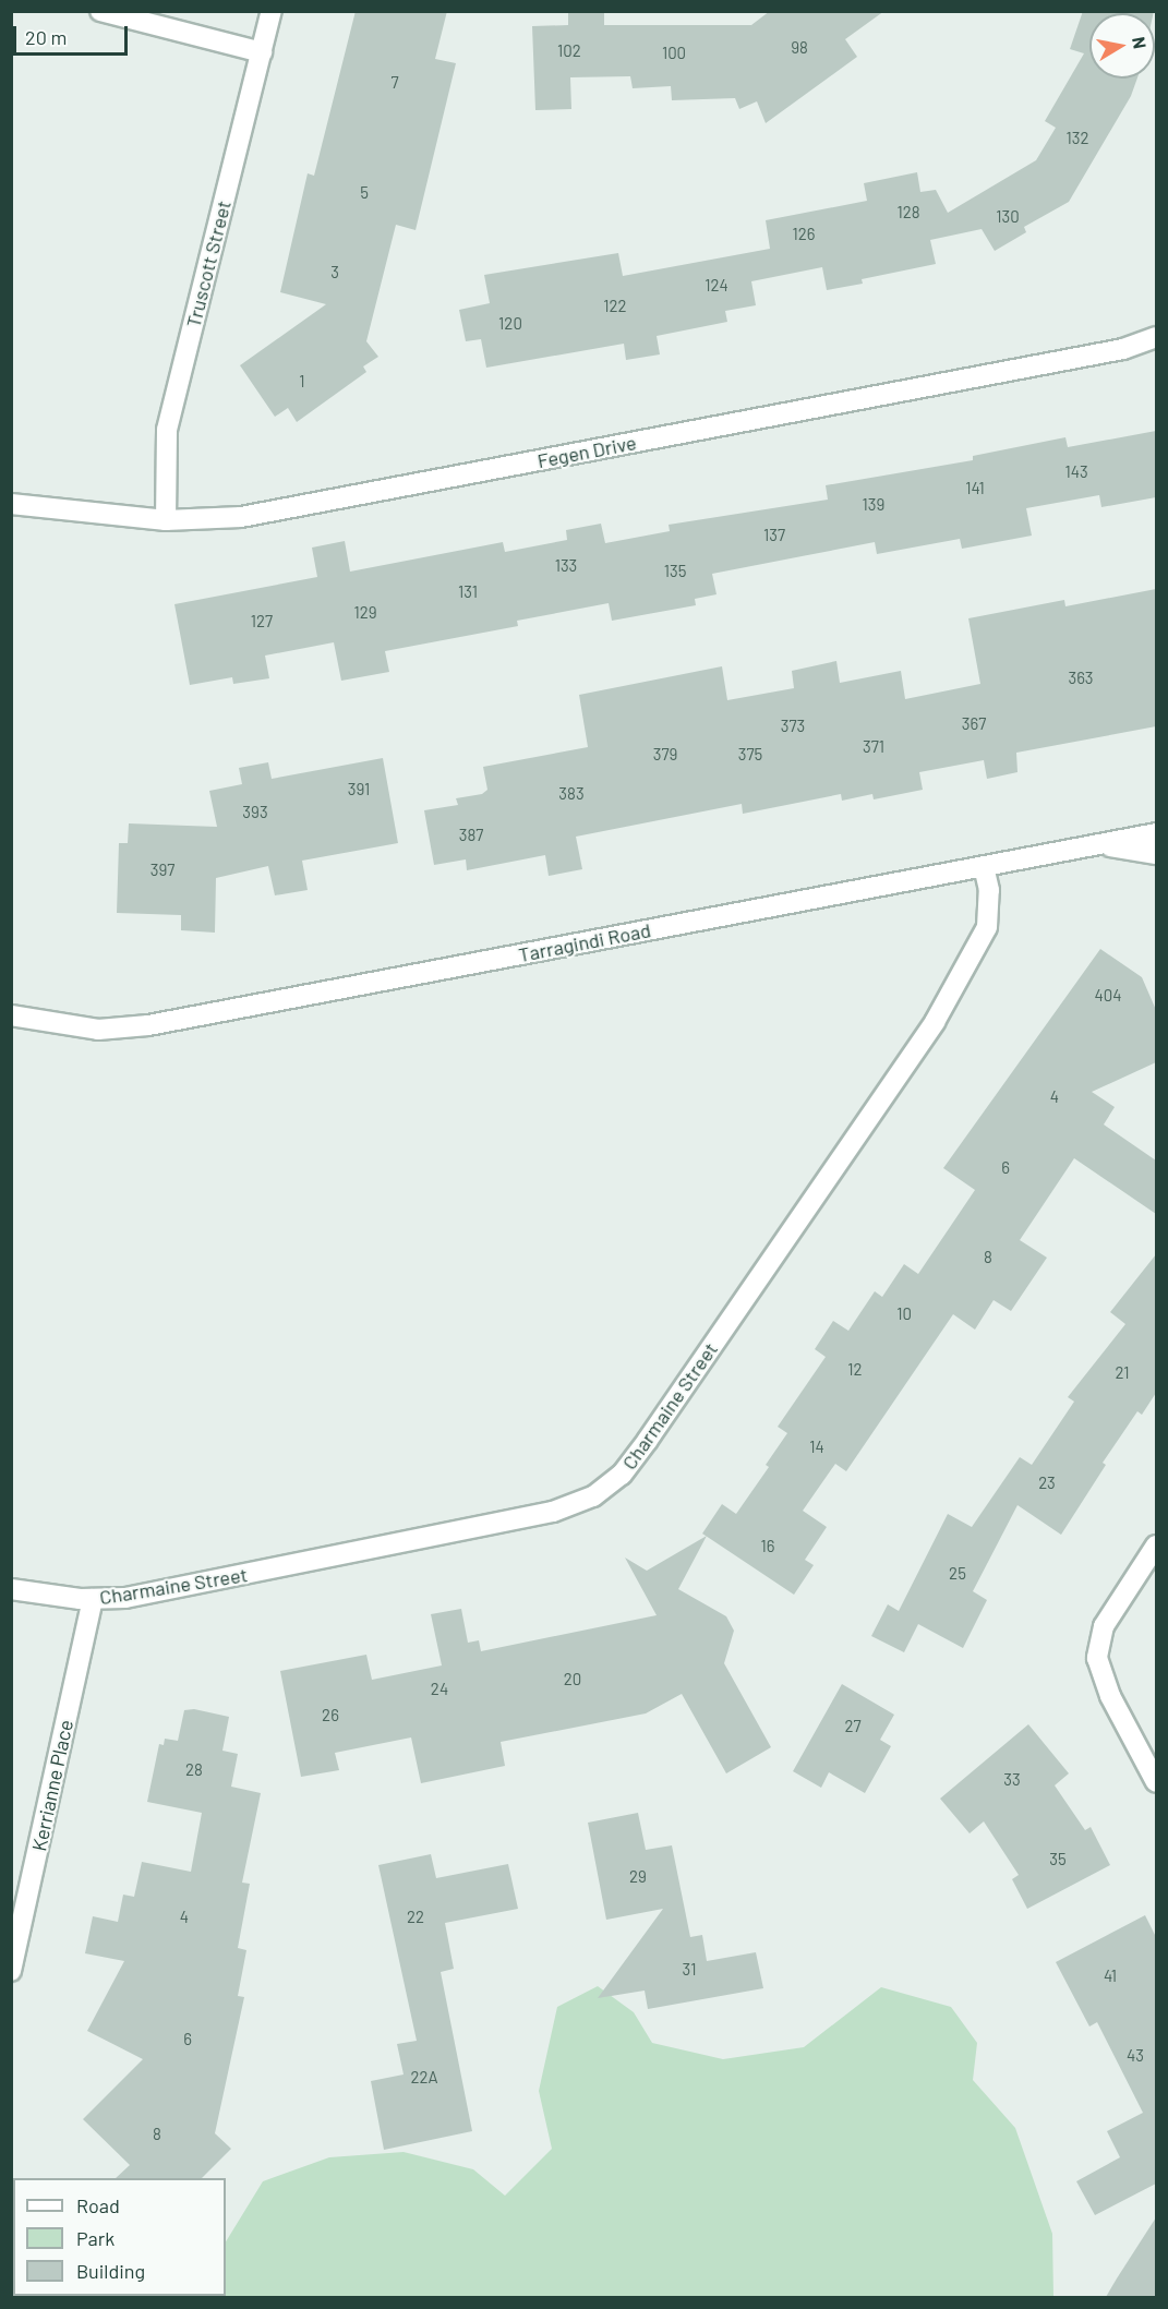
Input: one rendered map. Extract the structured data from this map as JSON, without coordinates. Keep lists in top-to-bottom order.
{
  "streets": {
    "street": [
      "Truscott Street",
      "Fegen Drive",
      "Tarragindi Road",
      "Charmaine Street",
      "Kerrianne Place"
    ]
  },
  "crossings": [
    ["Truscott Street", "Fegen Drive"],
    ["Tarragindi Road", "Charmaine Street"],
    ["Charmaine Street", "Kerrianne Place"]
  ],
  "house_numbers": [
    "98",
    "102",
    "100",
    "7",
    "132",
    "5",
    "128",
    "130",
    "126",
    "3",
    "124",
    "122",
    "120",
    "1",
    "143",
    "141",
    "139",
    "137",
    "133",
    "135",
    "131",
    "129",
    "127",
    "363",
    "367",
    "373",
    "371",
    "379",
    "375",
    "391",
    "383",
    "393",
    "387",
    "397",
    "404",
    "4",
    "6",
    "8",
    "10",
    "12",
    "21",
    "14",
    "23",
    "16",
    "25",
    "20",
    "24",
    "26",
    "27",
    "28",
    "33",
    "35",
    "29",
    "4",
    "22",
    "31",
    "41",
    "6",
    "43",
    "22A",
    "8"
  ],
  "legend": ["Road", "Park", "Building"],
  "scale_bar": "20 m",
  "north": "right"
}
